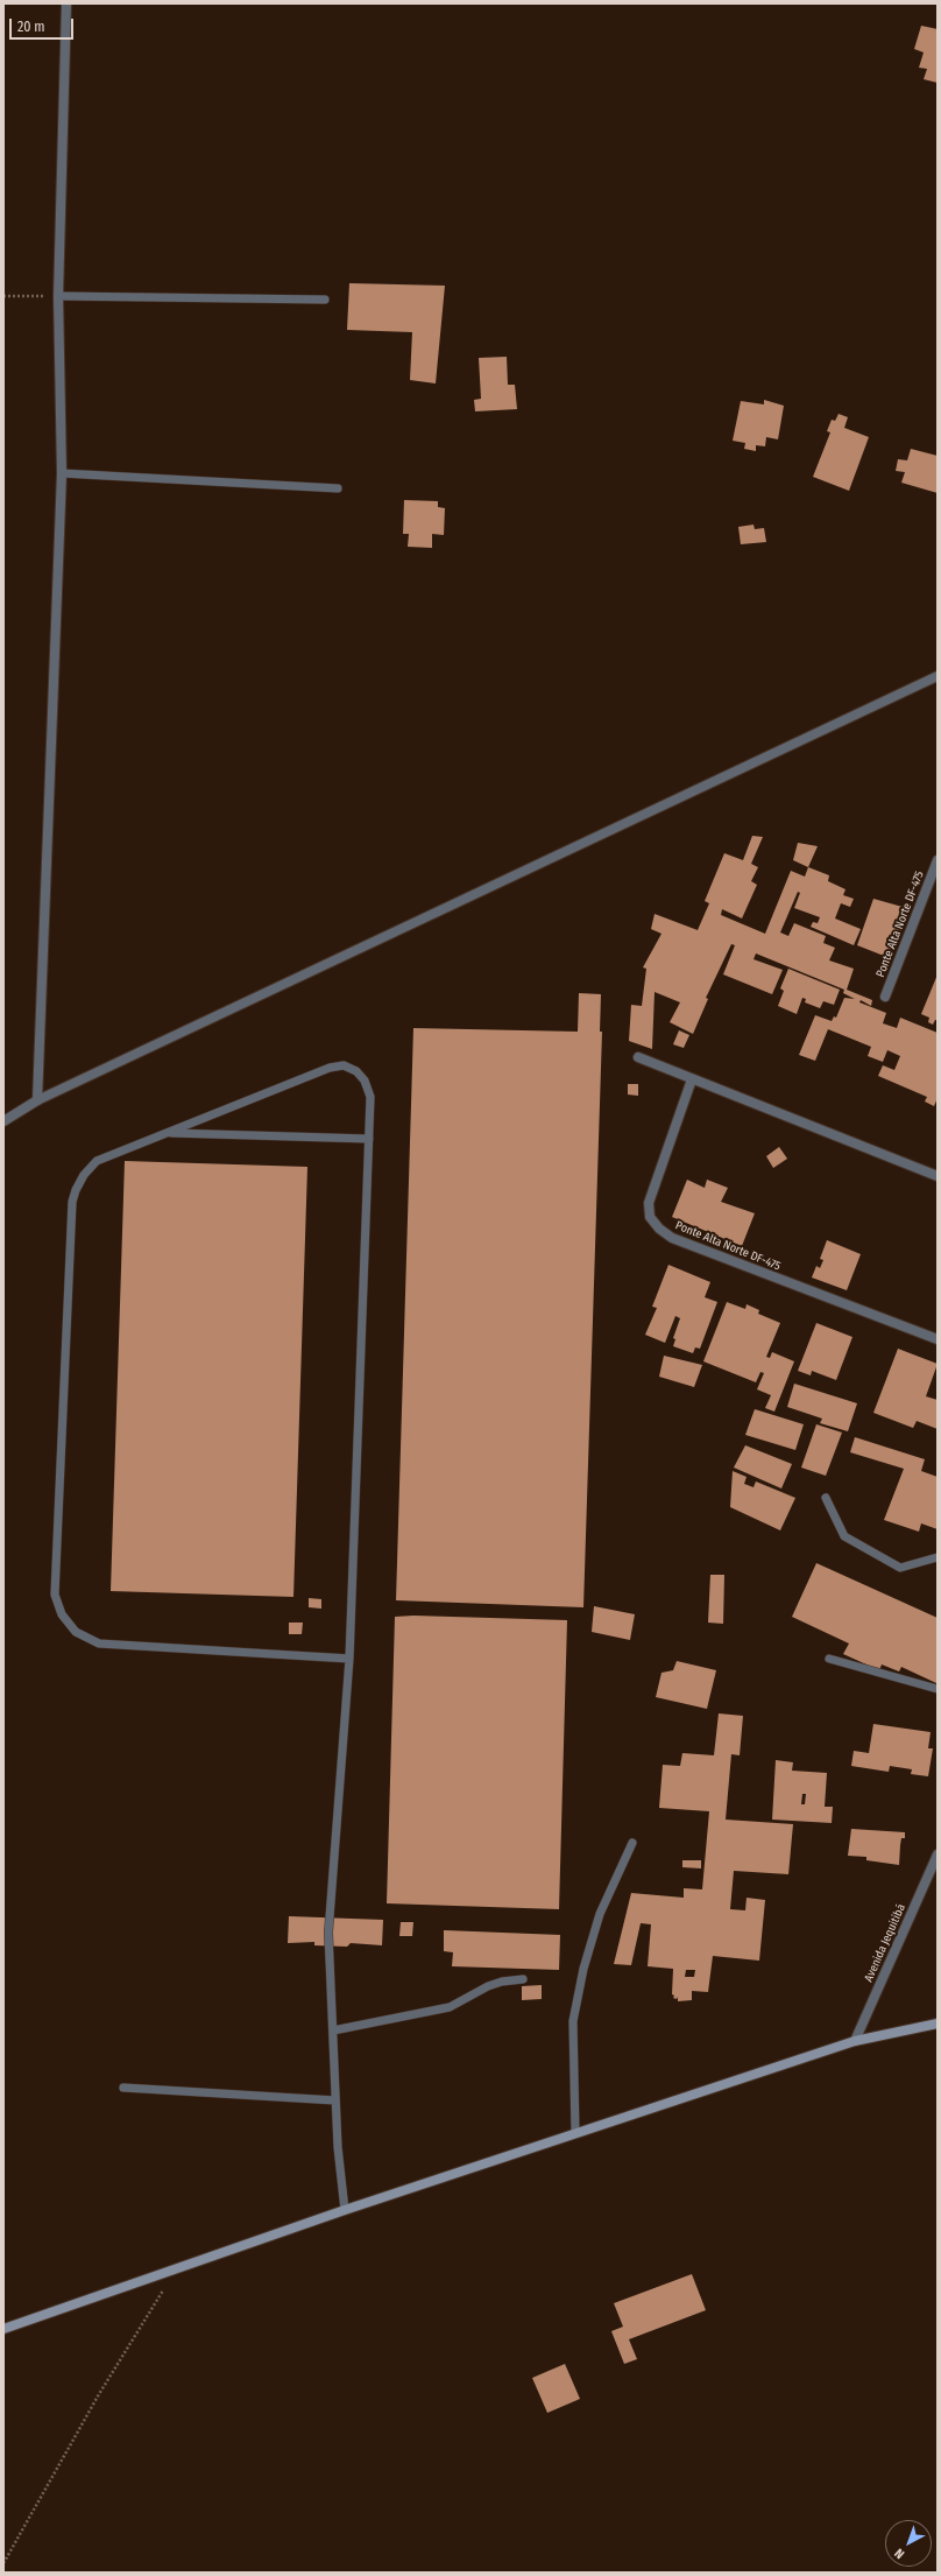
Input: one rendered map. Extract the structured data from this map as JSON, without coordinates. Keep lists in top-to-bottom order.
{
  "streets": {
    "street": ["Ponte Alta Norte DF-475", "Avenida Jequitibá"]
  },
  "scale_bar": "20 m",
  "north": "bottom left"
}
